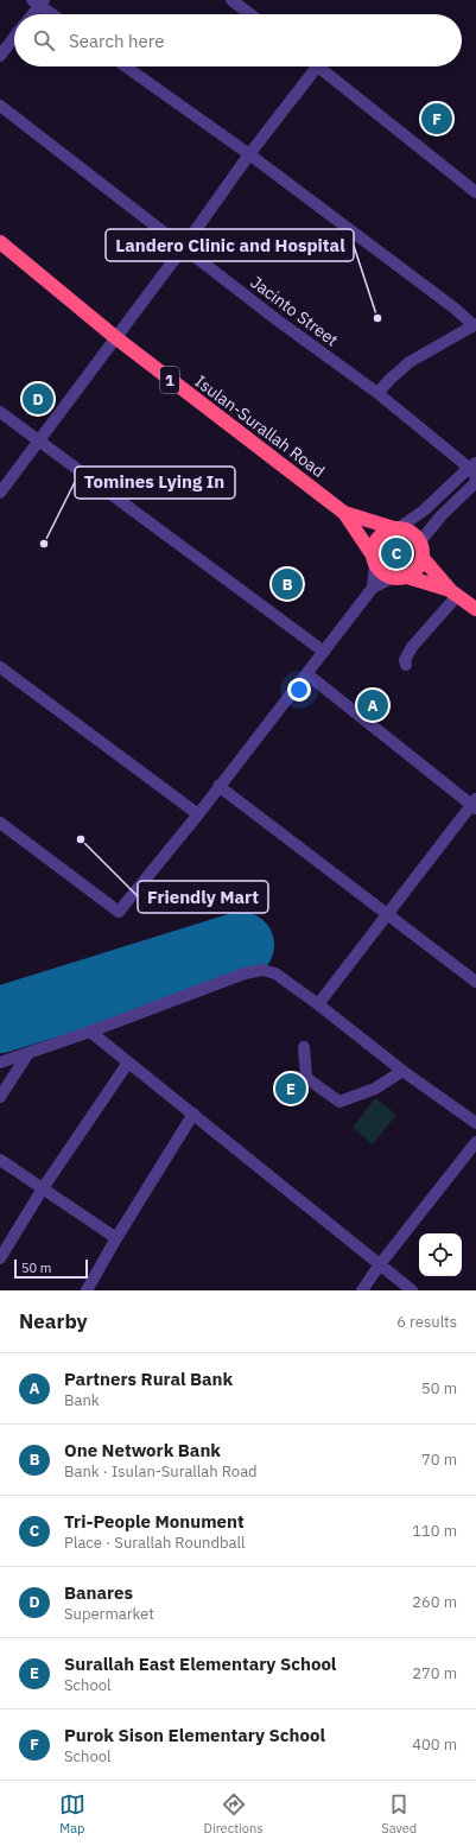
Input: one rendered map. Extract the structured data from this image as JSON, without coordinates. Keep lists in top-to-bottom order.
{
  "streets": {
    "highway": ["1", "Isulan-Surallah Road"],
    "street": ["Jacinto Street"]
  },
  "crossings": [
    ["1", "Isulan-Surallah Road"]
  ],
  "places": ["Landero Clinic and Hospital", "Tomines Lying In", "Friendly Mart"],
  "scale_bar": "50 m",
  "page": {
    "search": "Search here",
    "pins": [
      "F",
      "D",
      "C",
      "B",
      "A",
      "E"
    ],
    "scale": "50 m",
    "heading": ["Nearby", "6 results"],
    "list": [
      {
        "mark": "A",
        "name": "Partners Rural Bank",
        "note": "Bank",
        "value": "50 m"
      },
      {
        "mark": "B",
        "name": "One Network Bank",
        "note": "Bank · Isulan-Surallah Road",
        "value": "70 m"
      },
      {
        "mark": "C",
        "name": "Tri-People Monument",
        "note": "Place · Surallah Roundball",
        "value": "110 m"
      },
      {
        "mark": "D",
        "name": "Banares",
        "note": "Supermarket",
        "value": "260 m"
      },
      {
        "mark": "E",
        "name": "Surallah East Elementary School",
        "note": "School",
        "value": "270 m"
      },
      {
        "mark": "F",
        "name": "Purok Sison Elementary School",
        "note": "School",
        "value": "400 m"
      }
    ],
    "nav": ["Map", "Directions", "Saved"]
  }
}
